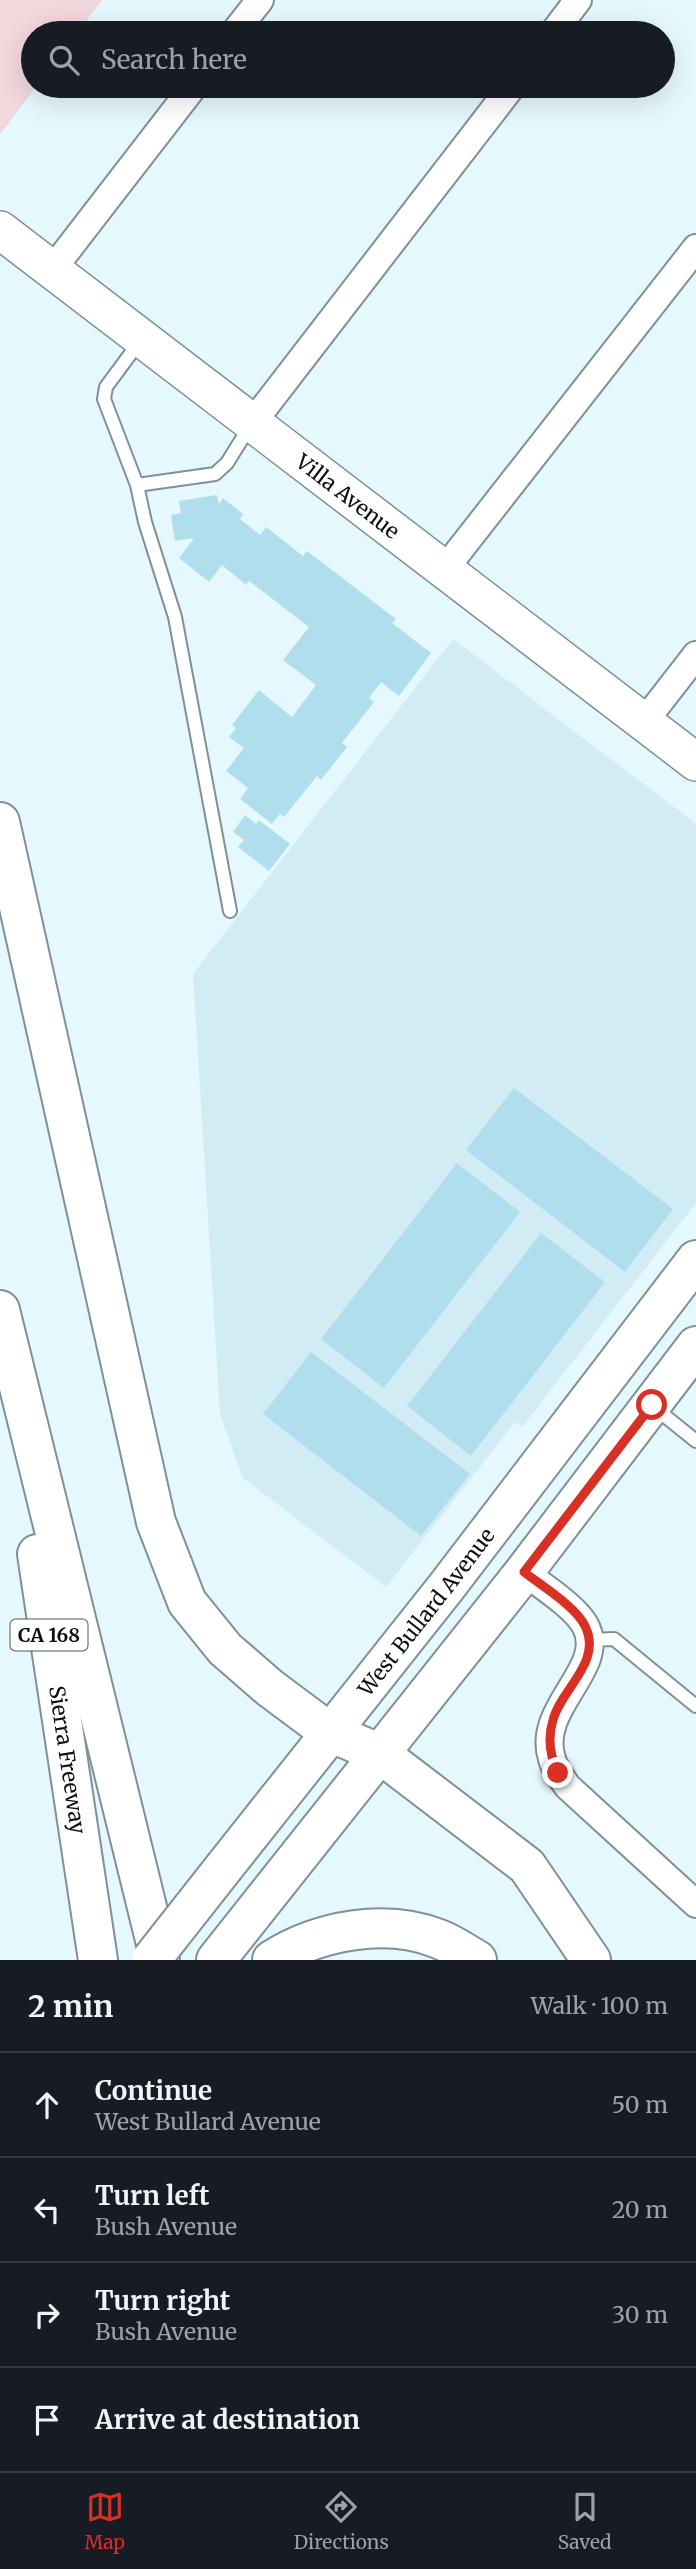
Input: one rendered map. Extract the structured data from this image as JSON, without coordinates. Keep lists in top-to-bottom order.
{
  "streets": {
    "main road": [
      "Villa Avenue",
      "West Bullard Avenue",
      "CA 168",
      "Sierra Freeway"
    ]
  },
  "page": {
    "search": "Search here",
    "heading": ["2 min", "Walk · 100 m"],
    "list": [
      ["Continue", "West Bullard Avenue", "50 m"],
      ["Turn left", "Bush Avenue", "20 m"],
      ["Turn right", "Bush Avenue", "30 m"],
      "Arrive at destination"
    ],
    "nav": ["Map", "Directions", "Saved"]
  }
}
